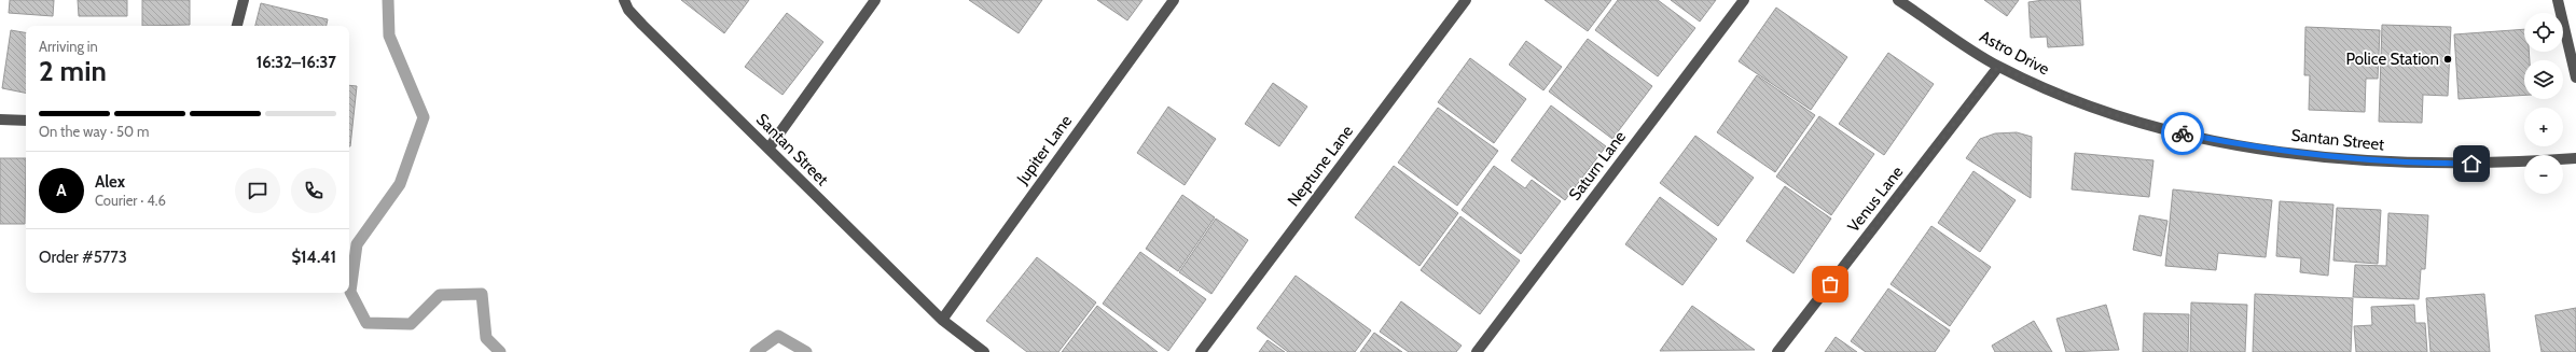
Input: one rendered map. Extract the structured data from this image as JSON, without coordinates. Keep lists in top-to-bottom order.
{
  "streets": {
    "street": [
      "Astro Drive",
      "Santan Street",
      "Jupiter Lane",
      "Neptune Lane",
      "Saturn Lane",
      "Venus Lane"
    ]
  },
  "crossings": [
    ["Astro Drive", "Santan Street"],
    ["Astro Drive", "Venus Lane"],
    ["Santan Street", "Jupiter Lane"]
  ],
  "places": ["Police Station"],
  "page": {
    "map_buttons": ["+", "−"],
    "heading": ["2 min", "Arriving in", "16:32–16:37"],
    "panel": [
      "Alex",
      "Courier · 4.6",
      "Order #5773",
      "$14.41"
    ],
    "bar": "On the way · 50 m",
    "round": "A"
  }
}
